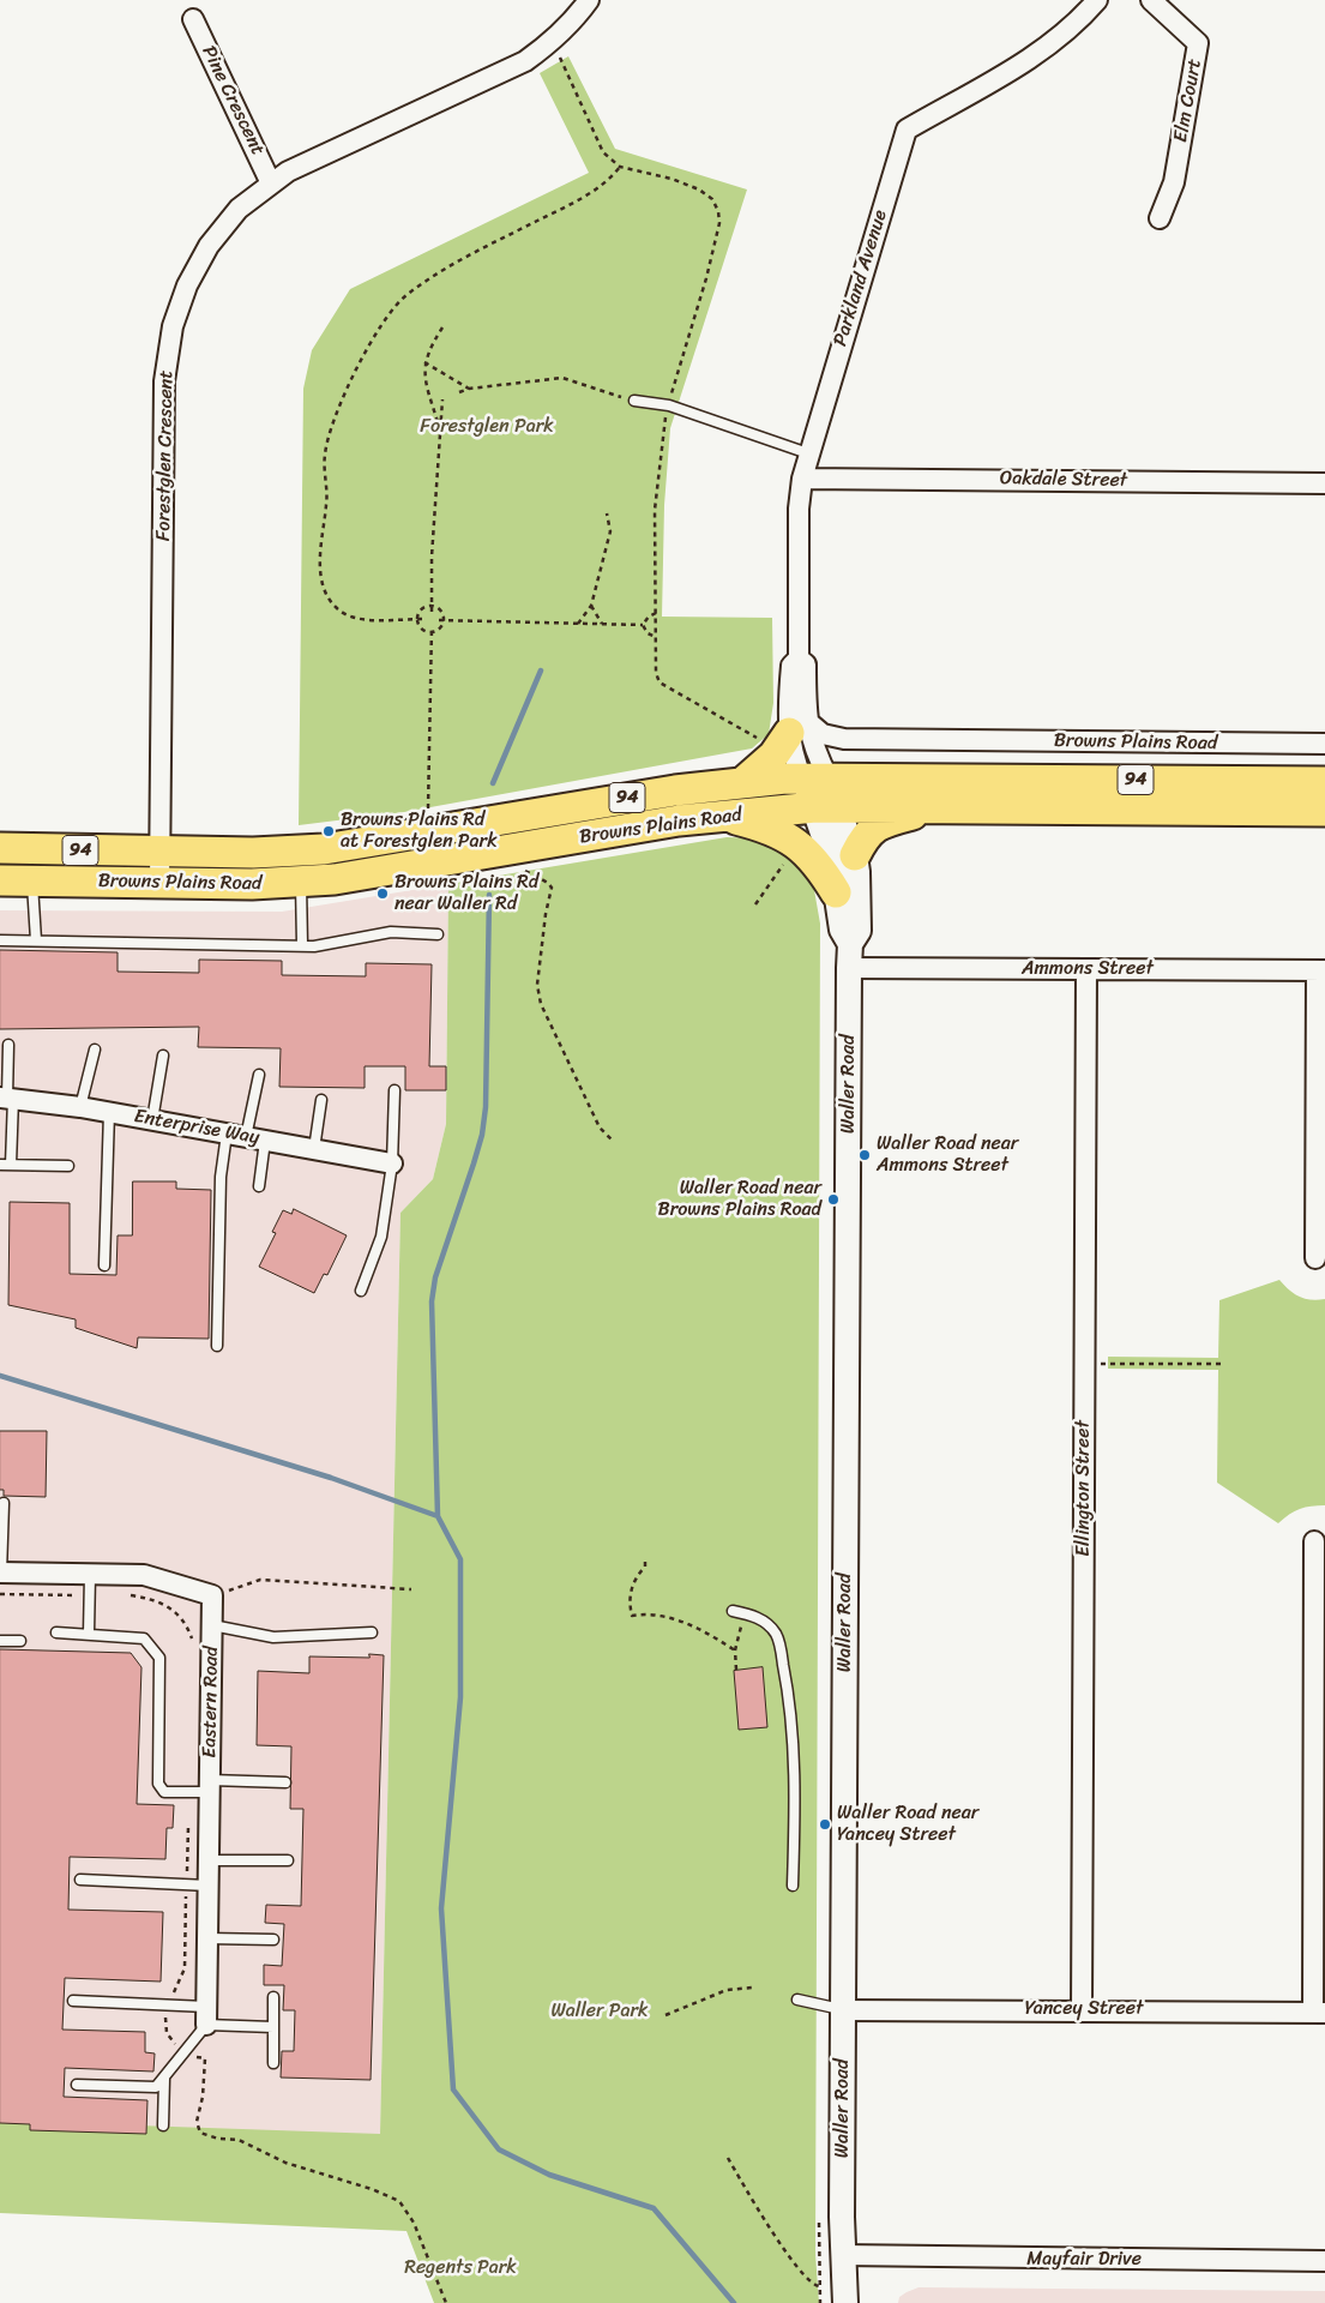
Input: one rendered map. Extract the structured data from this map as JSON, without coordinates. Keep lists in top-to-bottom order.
{
  "streets": {
    "main road": ["Browns Plains Road", "94"],
    "street": [
      "Pine Crescent",
      "Elm Court",
      "Parkland Avenue",
      "Forestglen Crescent",
      "Oakdale Street",
      "Ammons Street",
      "Waller Road",
      "Enterprise Way",
      "Ellington Street",
      "Eastern Road",
      "Yancey Street",
      "Mayfair Drive"
    ]
  },
  "crossings": [
    ["Pine Crescent", "Forestglen Crescent"],
    ["Parkland Avenue", "Oakdale Street"],
    ["Parkland Avenue", "Browns Plains Road"],
    ["Parkland Avenue", "Waller Road"],
    ["Forestglen Crescent", "Browns Plains Road"],
    ["Browns Plains Road", "Waller Road"],
    ["Ammons Street", "Waller Road"],
    ["Ammons Street", "Ellington Street"],
    ["Waller Road", "Yancey Street"],
    ["Waller Road", "Mayfair Drive"],
    ["Ellington Street", "Yancey Street"]
  ],
  "parks": ["Forestglen Park", "Waller Park", "Regents Park"],
  "places": [
    "Browns Plains Rd at Forestglen Park",
    "Browns Plains Rd near Waller Rd",
    "Waller Road near Ammons Street",
    "Waller Road near Browns Plains Road",
    "Waller Road near Yancey Street"
  ]
}
